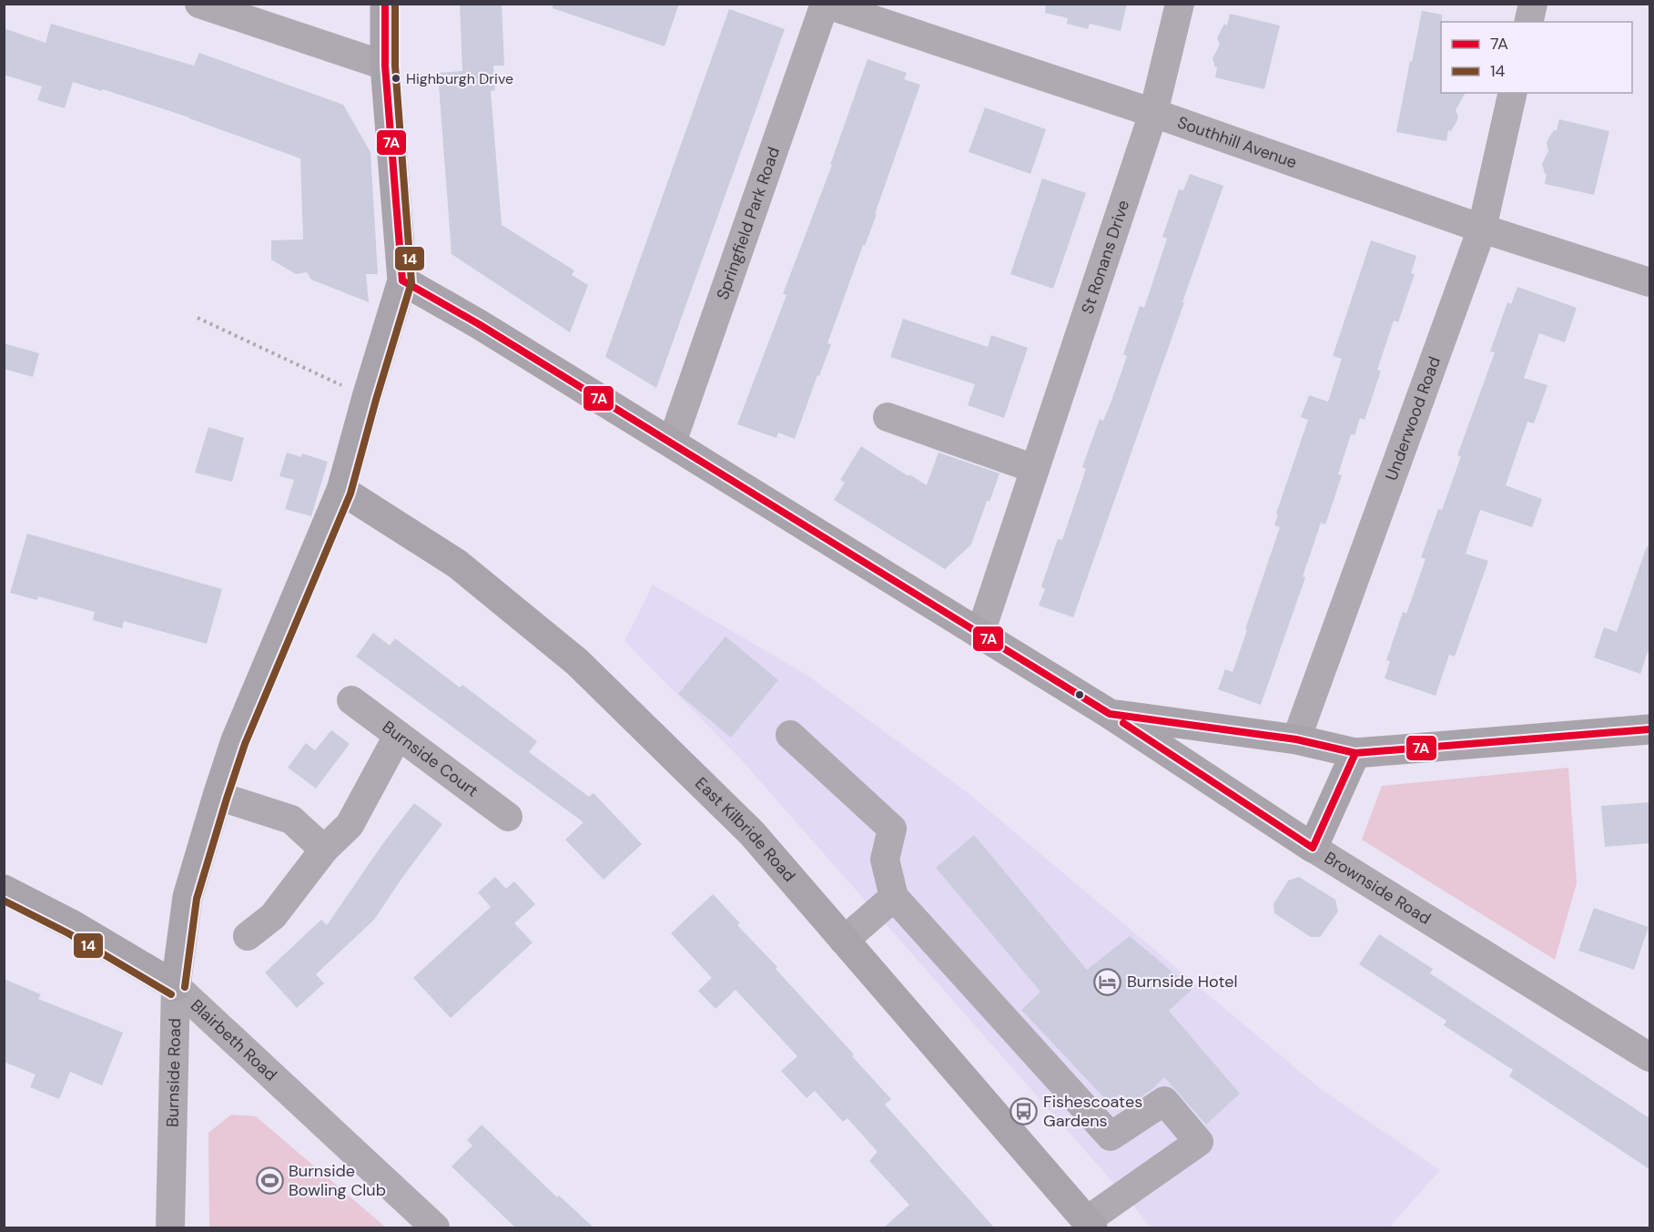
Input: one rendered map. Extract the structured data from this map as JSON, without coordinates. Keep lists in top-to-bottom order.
{
  "streets": {
    "main road": [
      "East Kilbride Road",
      "Brownside Road",
      "Blairbeth Road",
      "Burnside Road"
    ],
    "street": [
      "Southhill Avenue",
      "Springfield Park Road",
      "St Ronans Drive",
      "Underwood Road",
      "Burnside Court"
    ]
  },
  "crossings": [
    ["Southhill Avenue", "Springfield Park Road"],
    ["Southhill Avenue", "St Ronans Drive"],
    ["Southhill Avenue", "Underwood Road"],
    ["Springfield Park Road", "Brownside Road"],
    ["St Ronans Drive", "Brownside Road"],
    ["East Kilbride Road", "Burnside Road"],
    ["Blairbeth Road", "Burnside Road"]
  ],
  "places": {
    "other": ["Highburgh Drive"],
    "hotel": ["Burnside Hotel"],
    "bus stop": ["Fishescoates Gardens"],
    "sports": ["Burnside Bowling Club"]
  },
  "lines": ["transit line 7A", "transit line 14"],
  "legend": ["7A", "14"]
}
